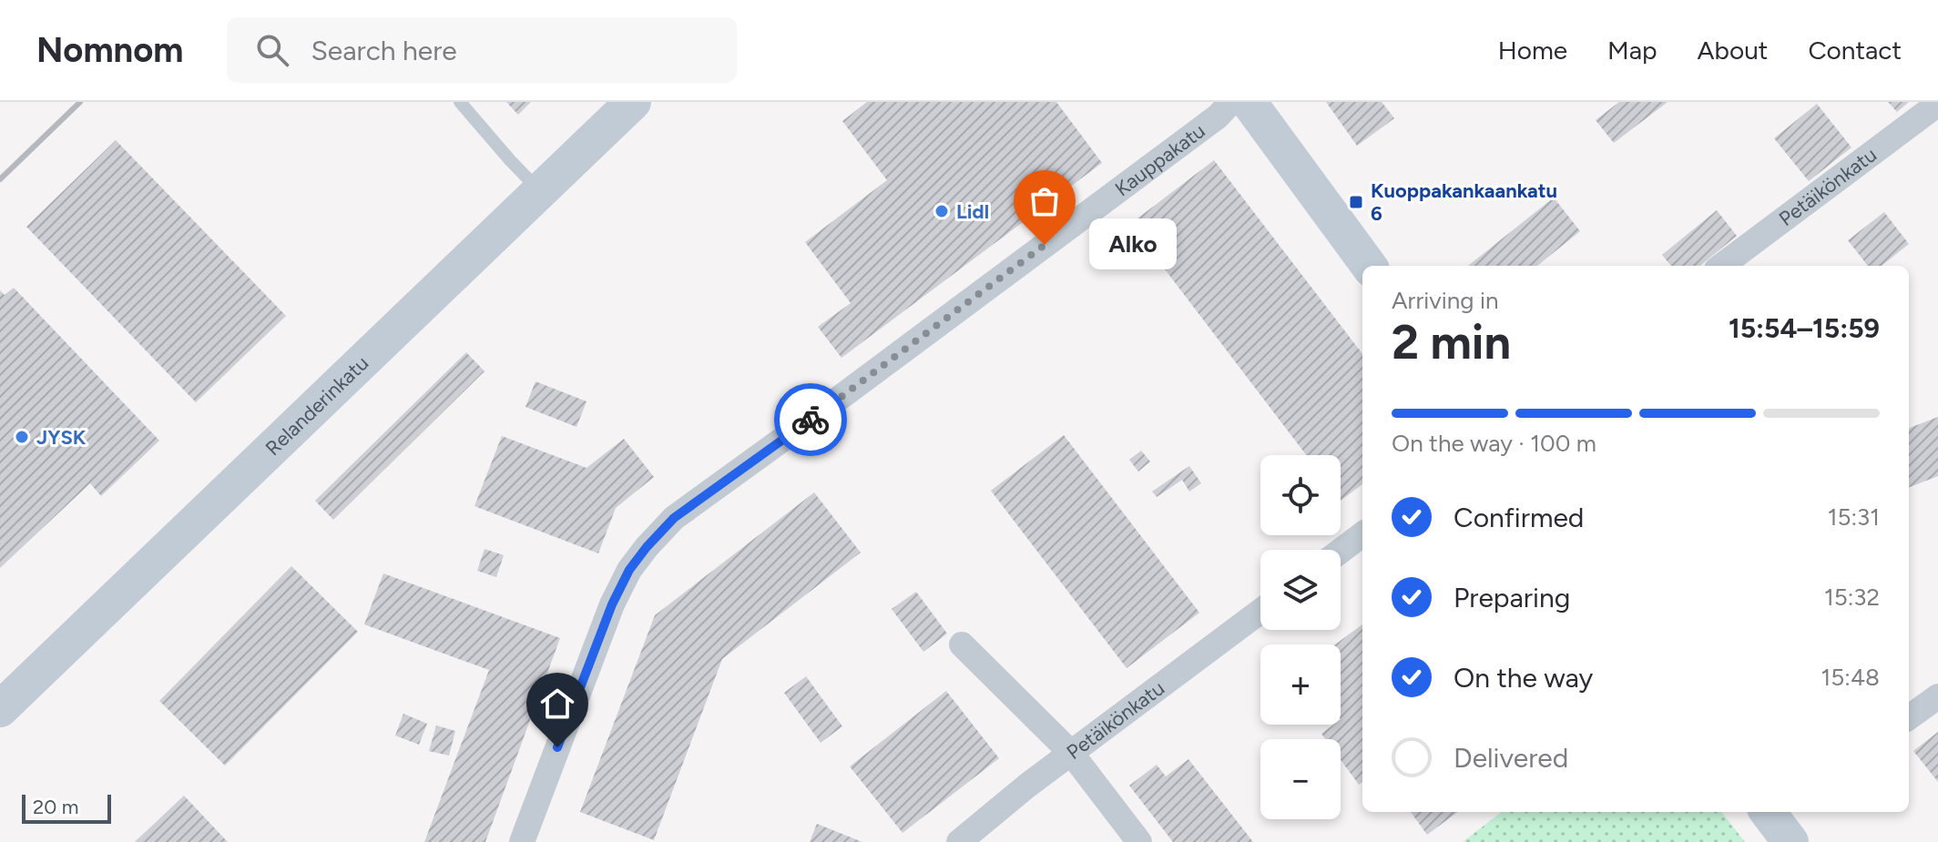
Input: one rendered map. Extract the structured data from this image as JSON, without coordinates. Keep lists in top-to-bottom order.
{
  "streets": {
    "main road": ["Relanderinkatu"],
    "street": ["Kauppakatu", "Petäikönkatu"]
  },
  "places": {
    "transit": ["Kuoppakankaankatu 6"],
    "other": ["Lidl", "Alko", "JYSK"]
  },
  "scale_bar": "20 m",
  "page": {
    "header": "Nomnom",
    "search": "Search here",
    "nav": [
      "Home",
      "Map",
      "About",
      "Contact"
    ],
    "bubble": "Alko",
    "heading": ["2 min", "Arriving in", "15:54–15:59"],
    "bar": "On the way · 100 m",
    "map_buttons": ["+", "−"],
    "list": [
      ["Confirmed", "15:31"],
      ["Preparing", "15:32"],
      ["On the way", "15:48"],
      "Delivered"
    ],
    "scale": "20 m"
  }
}
